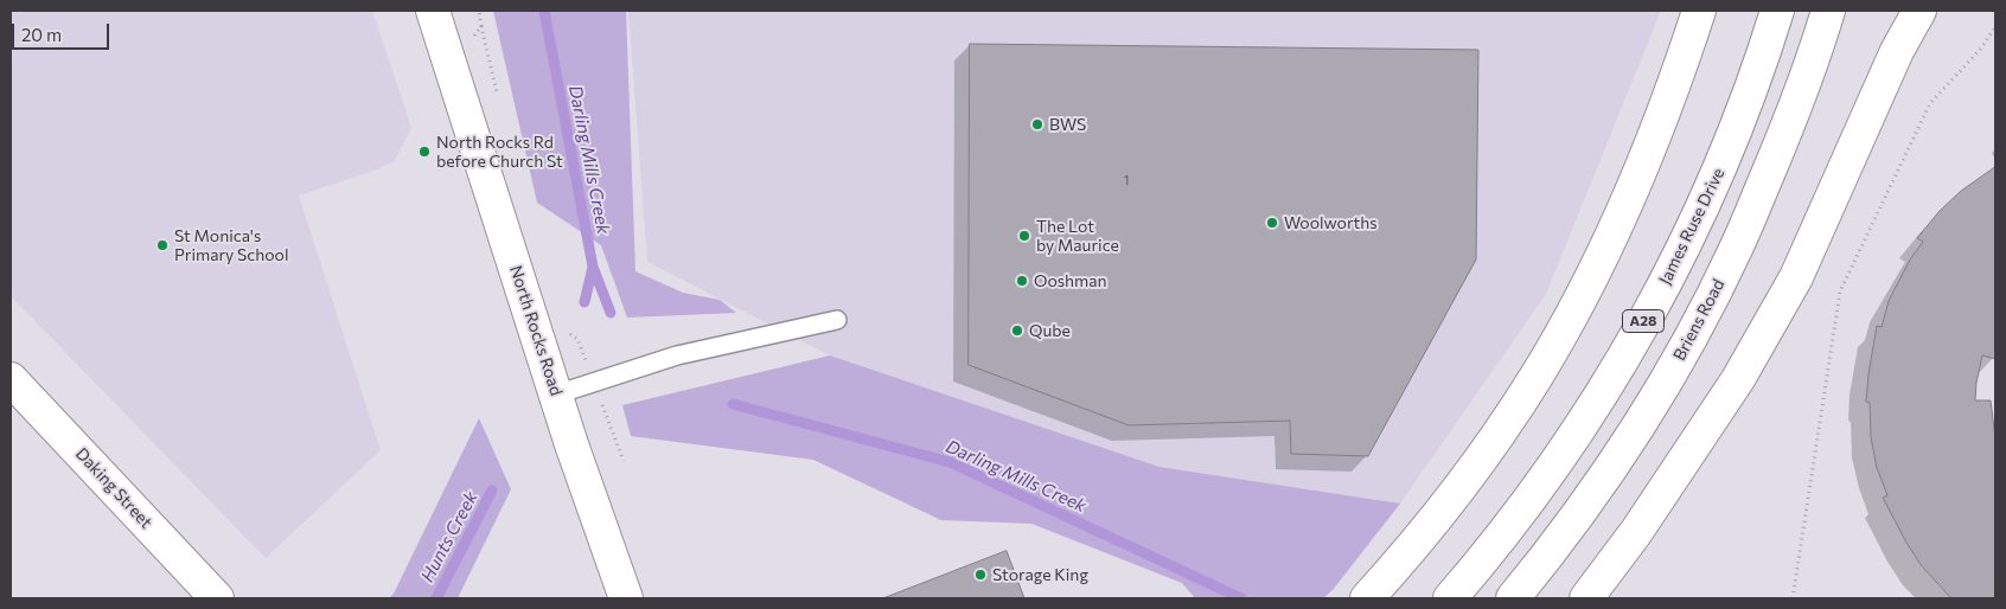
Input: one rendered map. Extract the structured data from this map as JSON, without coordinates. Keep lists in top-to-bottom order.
{
  "streets": {
    "main road": [
      "James Ruse Drive",
      "Briens Road",
      "A28",
      "North Rocks Road",
      "Daking Street"
    ]
  },
  "water": ["Darling Mills Creek", "Hunts Creek"],
  "places": [
    "BWS",
    "North Rocks Rd before Church St",
    "Woolworths",
    "The Lot by Maurice",
    "St Monica's Primary School",
    "Ooshman",
    "Qube",
    "Storage King"
  ],
  "house_numbers": ["1"],
  "scale_bar": "20 m"
}
